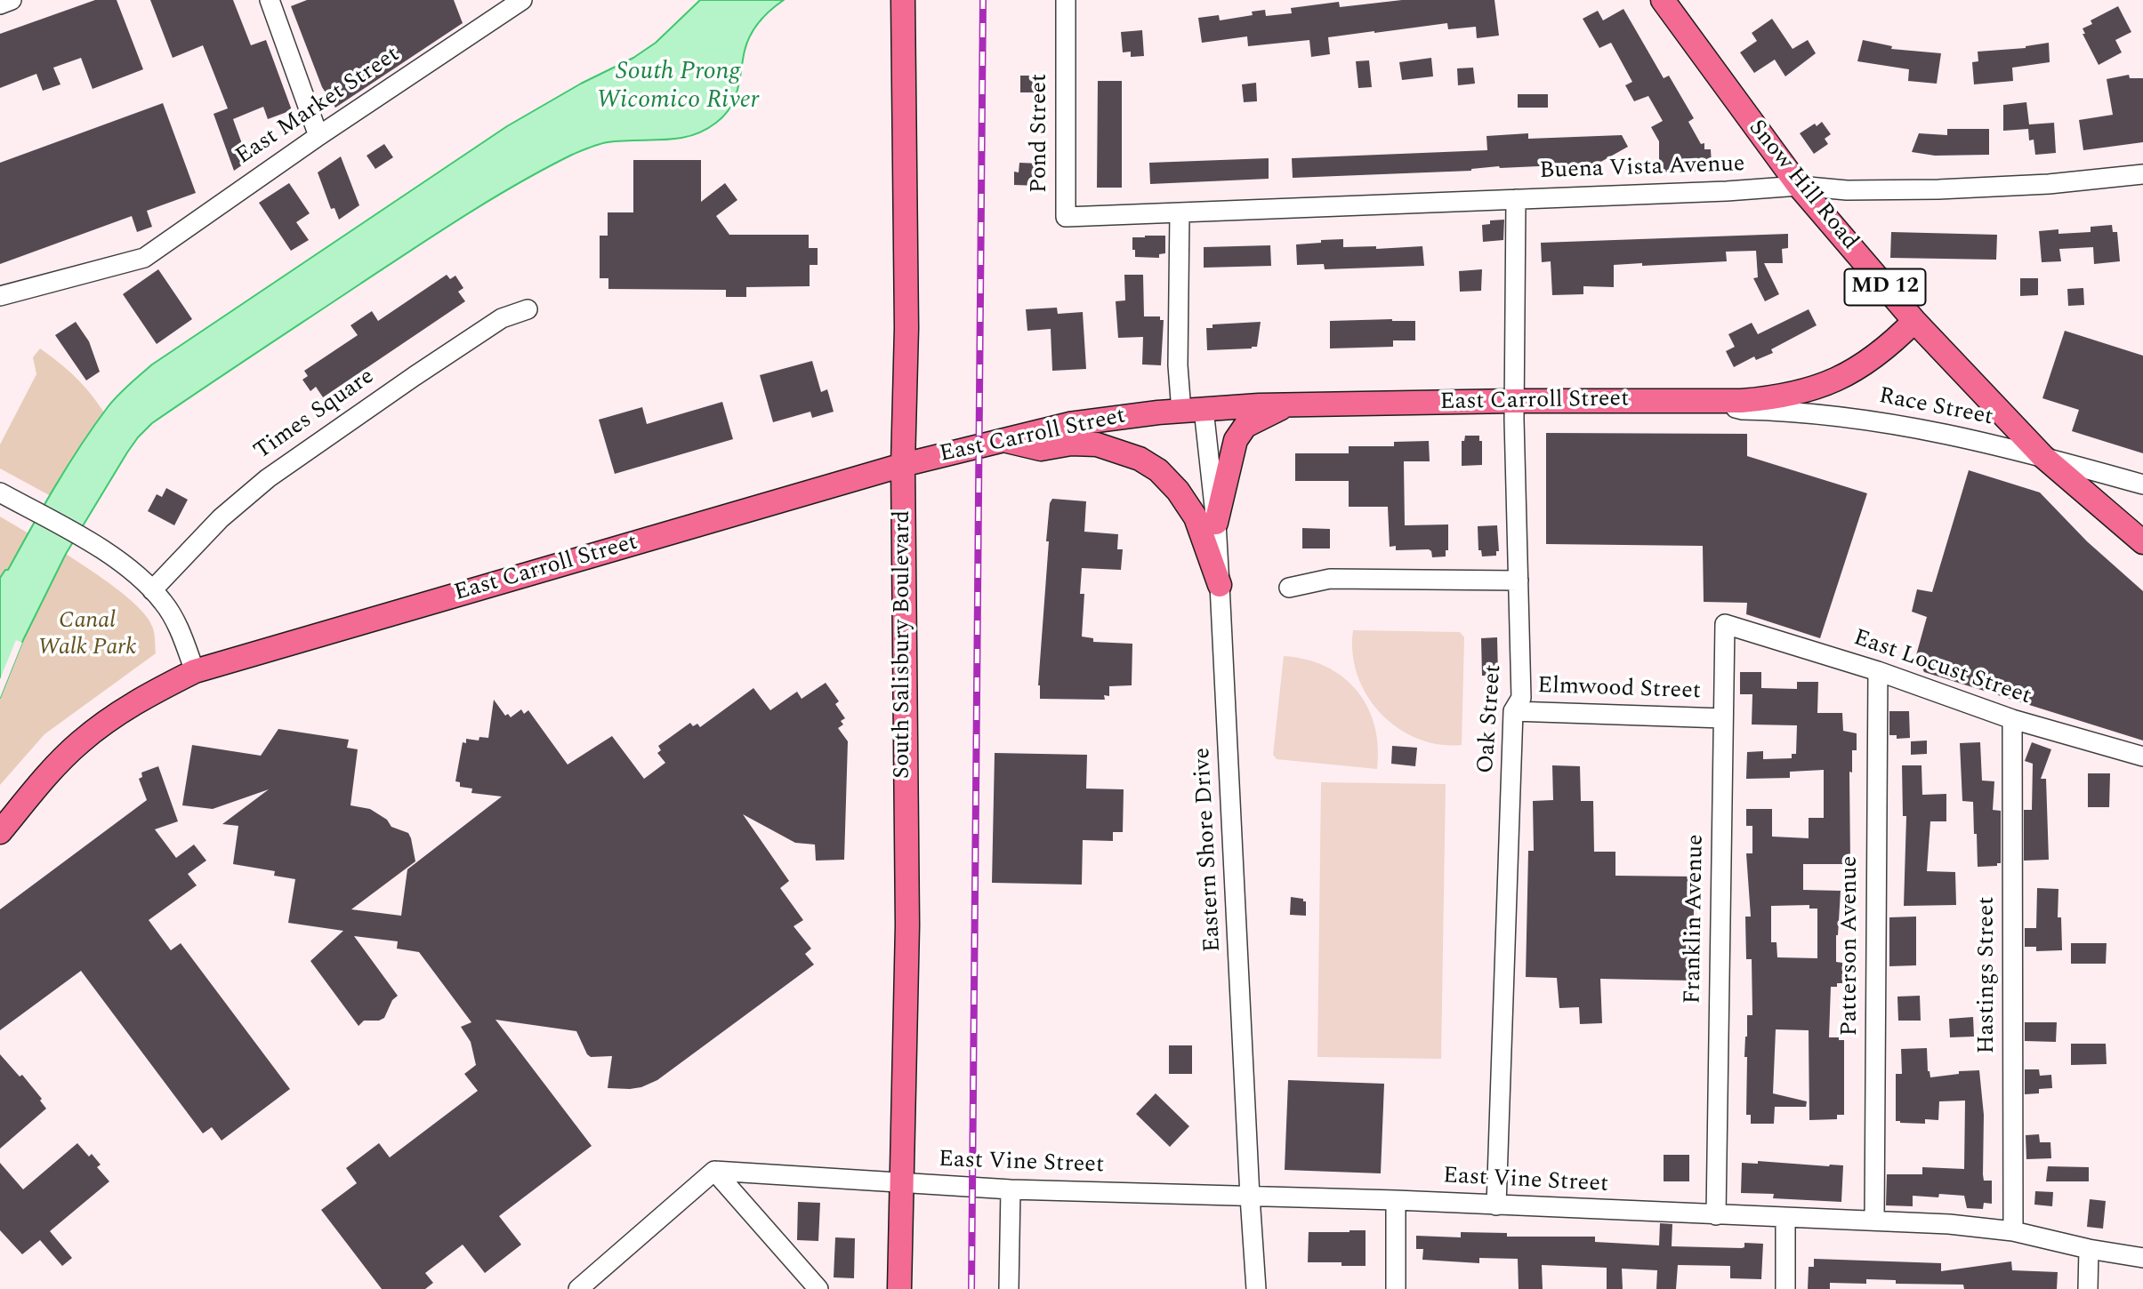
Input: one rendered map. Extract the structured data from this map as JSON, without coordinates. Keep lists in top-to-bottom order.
{
  "streets": {
    "main road": [
      "Snow Hill Road",
      "MD 12",
      "East Carroll Street",
      "South Salisbury Boulevard"
    ],
    "street": [
      "East Market Street",
      "Pond Street",
      "Buena Vista Avenue",
      "Race Street",
      "Times Square",
      "East Locust Street",
      "Elmwood Street",
      "Oak Street",
      "Eastern Shore Drive",
      "Franklin Avenue",
      "Patterson Avenue",
      "Hastings Street",
      "East Vine Street"
    ]
  },
  "crossings": [
    ["Pond Street", "Buena Vista Avenue"],
    ["Buena Vista Avenue", "Snow Hill Road"],
    ["Buena Vista Avenue", "Oak Street"],
    ["Snow Hill Road", "East Carroll Street"],
    ["Snow Hill Road", "Race Street"],
    ["East Carroll Street", "Race Street"],
    ["East Carroll Street", "South Salisbury Boulevard"],
    ["East Carroll Street", "Oak Street"],
    ["East Carroll Street", "Eastern Shore Drive"],
    ["South Salisbury Boulevard", "East Vine Street"],
    ["East Locust Street", "Franklin Avenue"],
    ["East Locust Street", "Patterson Avenue"],
    ["East Locust Street", "Hastings Street"],
    ["Elmwood Street", "Oak Street"],
    ["Elmwood Street", "Franklin Avenue"],
    ["Oak Street", "East Vine Street"],
    ["Eastern Shore Drive", "East Vine Street"],
    ["Franklin Avenue", "East Vine Street"],
    ["Patterson Avenue", "East Vine Street"],
    ["Hastings Street", "East Vine Street"]
  ],
  "water": ["South Prong Wicomico River"],
  "parks": ["Canal Walk Park"]
}
